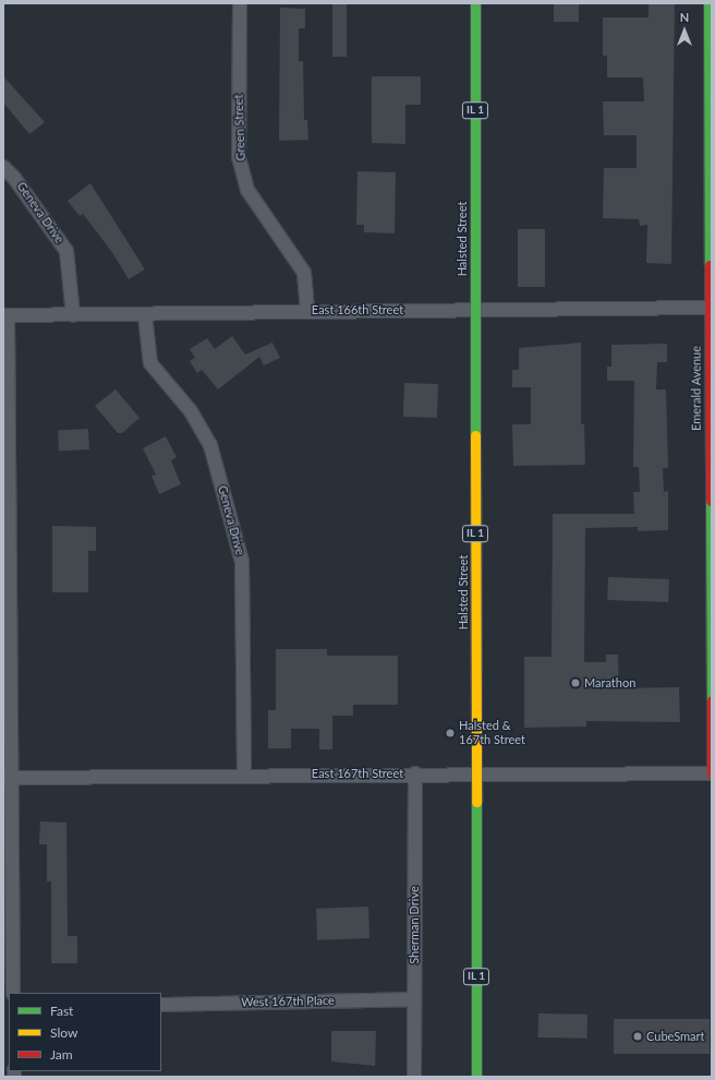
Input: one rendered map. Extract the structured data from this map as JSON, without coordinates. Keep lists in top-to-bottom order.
{
  "streets": {
    "main road": ["IL 1", "Halsted Street", "Emerald Avenue"],
    "street": [
      "Green Street",
      "Geneva Drive",
      "East 166th Street",
      "East 167th Street",
      "Sherman Drive",
      "West 167th Place"
    ]
  },
  "crossings": [
    ["Green Street", "East 166th Street"],
    ["Geneva Drive", "East 166th Street"],
    ["Geneva Drive", "East 167th Street"],
    ["Halsted Street", "East 166th Street"],
    ["Halsted Street", "East 167th Street"],
    ["East 166th Street", "Emerald Avenue"],
    ["Emerald Avenue", "East 167th Street"],
    ["East 167th Street", "Sherman Drive"],
    ["Sherman Drive", "West 167th Place"]
  ],
  "places": ["Marathon", "Halsted & 167th Street", "CubeSmart"],
  "legend": ["Fast", "Slow", "Jam"],
  "north": "top"
}
